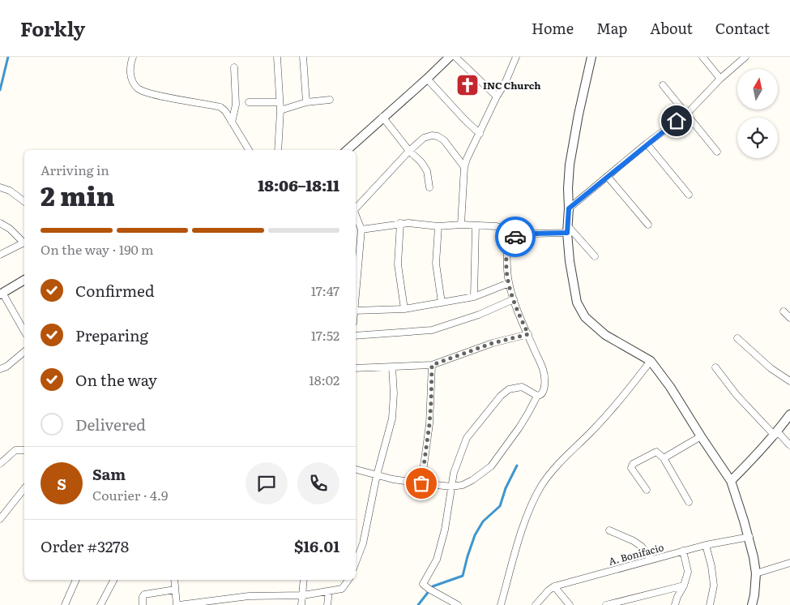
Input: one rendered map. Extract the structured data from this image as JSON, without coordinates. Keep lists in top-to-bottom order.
{
  "streets": {
    "street": ["A. Bonifacio"]
  },
  "places": {
    "church": ["INC Church"]
  },
  "north": "top",
  "page": {
    "header": "Forkly",
    "nav": [
      "Home",
      "Map",
      "About",
      "Contact"
    ],
    "heading": ["2 min", "Arriving in", "18:06–18:11"],
    "panel": [
      "Sam",
      "Courier · 4.9",
      "Order #3278",
      "$16.01"
    ],
    "bar": "On the way · 190 m",
    "list": [
      ["Confirmed", "17:47"],
      ["Preparing", "17:52"],
      ["On the way", "18:02"],
      "Delivered"
    ],
    "round": "S"
  }
}
